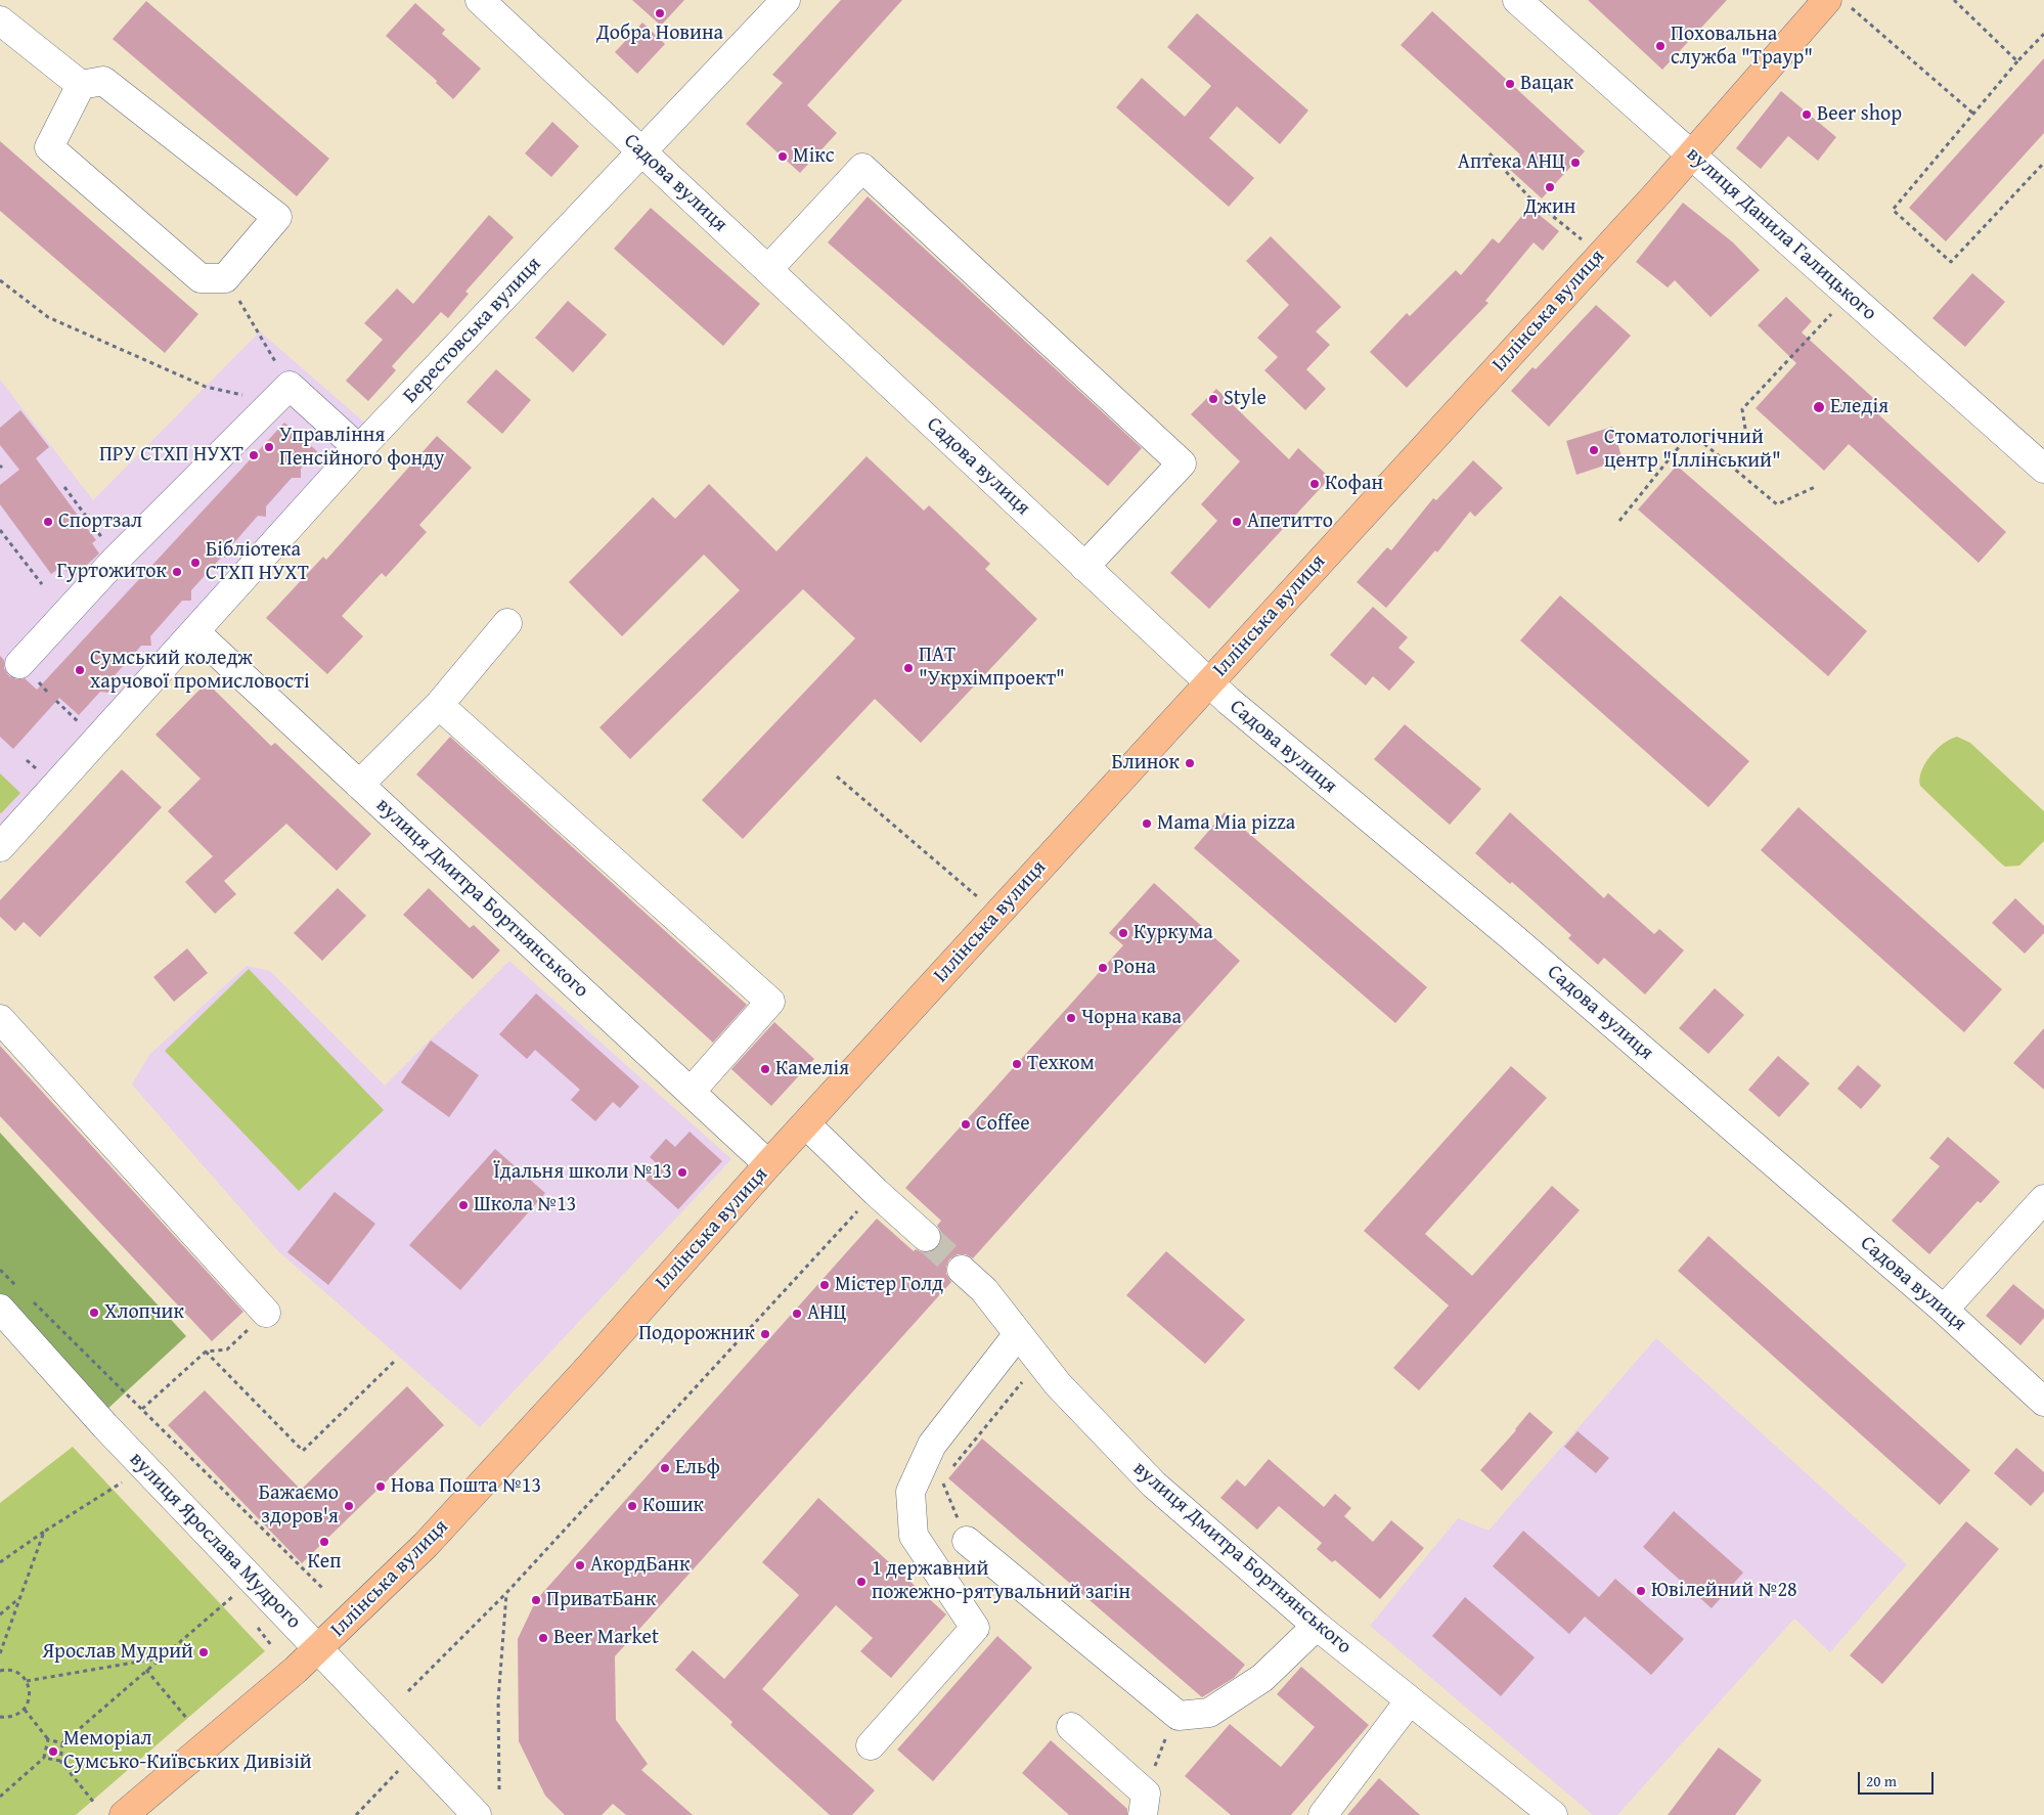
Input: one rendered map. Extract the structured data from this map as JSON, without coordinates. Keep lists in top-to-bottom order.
{
  "streets": {
    "main road": ["Іллінська вулиця"],
    "street": [
      "Садова вулиця",
      "вулиця Данила Галицького",
      "Берестовська вулиця",
      "вулиця Дмитра Бортнянського",
      "вулиця Ярослава Мудрого"
    ]
  },
  "crossings": [
    ["Садова вулиця", "Іллінська вулиця"],
    ["Садова вулиця", "Берестовська вулиця"],
    ["вулиця Данила Галицького", "Іллінська вулиця"],
    ["Іллінська вулиця", "вулиця Дмитра Бортнянського"],
    ["Іллінська вулиця", "вулиця Ярослава Мудрого"],
    ["Берестовська вулиця", "вулиця Дмитра Бортнянського"]
  ],
  "places": [
    "Добра Новина",
    "Поховальна служба \"Траур\"",
    "Вацак",
    "Beer shop",
    "Мікс",
    "Аптека АНЦ",
    "Джин",
    "Style",
    "Еледія",
    "Управління Пенсійного фонду",
    "Стоматологічний центр \"Іллінський\"",
    "ПРУ СТХП НУХТ",
    "Кофан",
    "Спортзал",
    "Апетитто",
    "Бібліотека СТХП НУХТ",
    "Гуртожиток",
    "ПАТ \"Укрхімпроект\"",
    "Сумський коледж харчової промисловості",
    "Блинок",
    "Mama Mia pizza",
    "Куркума",
    "Рона",
    "Чорна кава",
    "Техком",
    "Камелія",
    "Coffee",
    "Їдальня школи №13",
    "Школа №13",
    "Містер Голд",
    "Хлопчик",
    "АНЦ",
    "Подорожник",
    "Ельф",
    "Нова Пошта №13",
    "Бажаємо здоров'я",
    "Кошик",
    "Кеп",
    "АкордБанк",
    "1 державний пожежно-рятувальний загін",
    "Ювілейний №28",
    "ПриватБанк",
    "Beer Market",
    "Ярослав Мудрий",
    "Меморіал Сумсько-Київських Дивізій"
  ],
  "scale_bar": "20 m"
}
